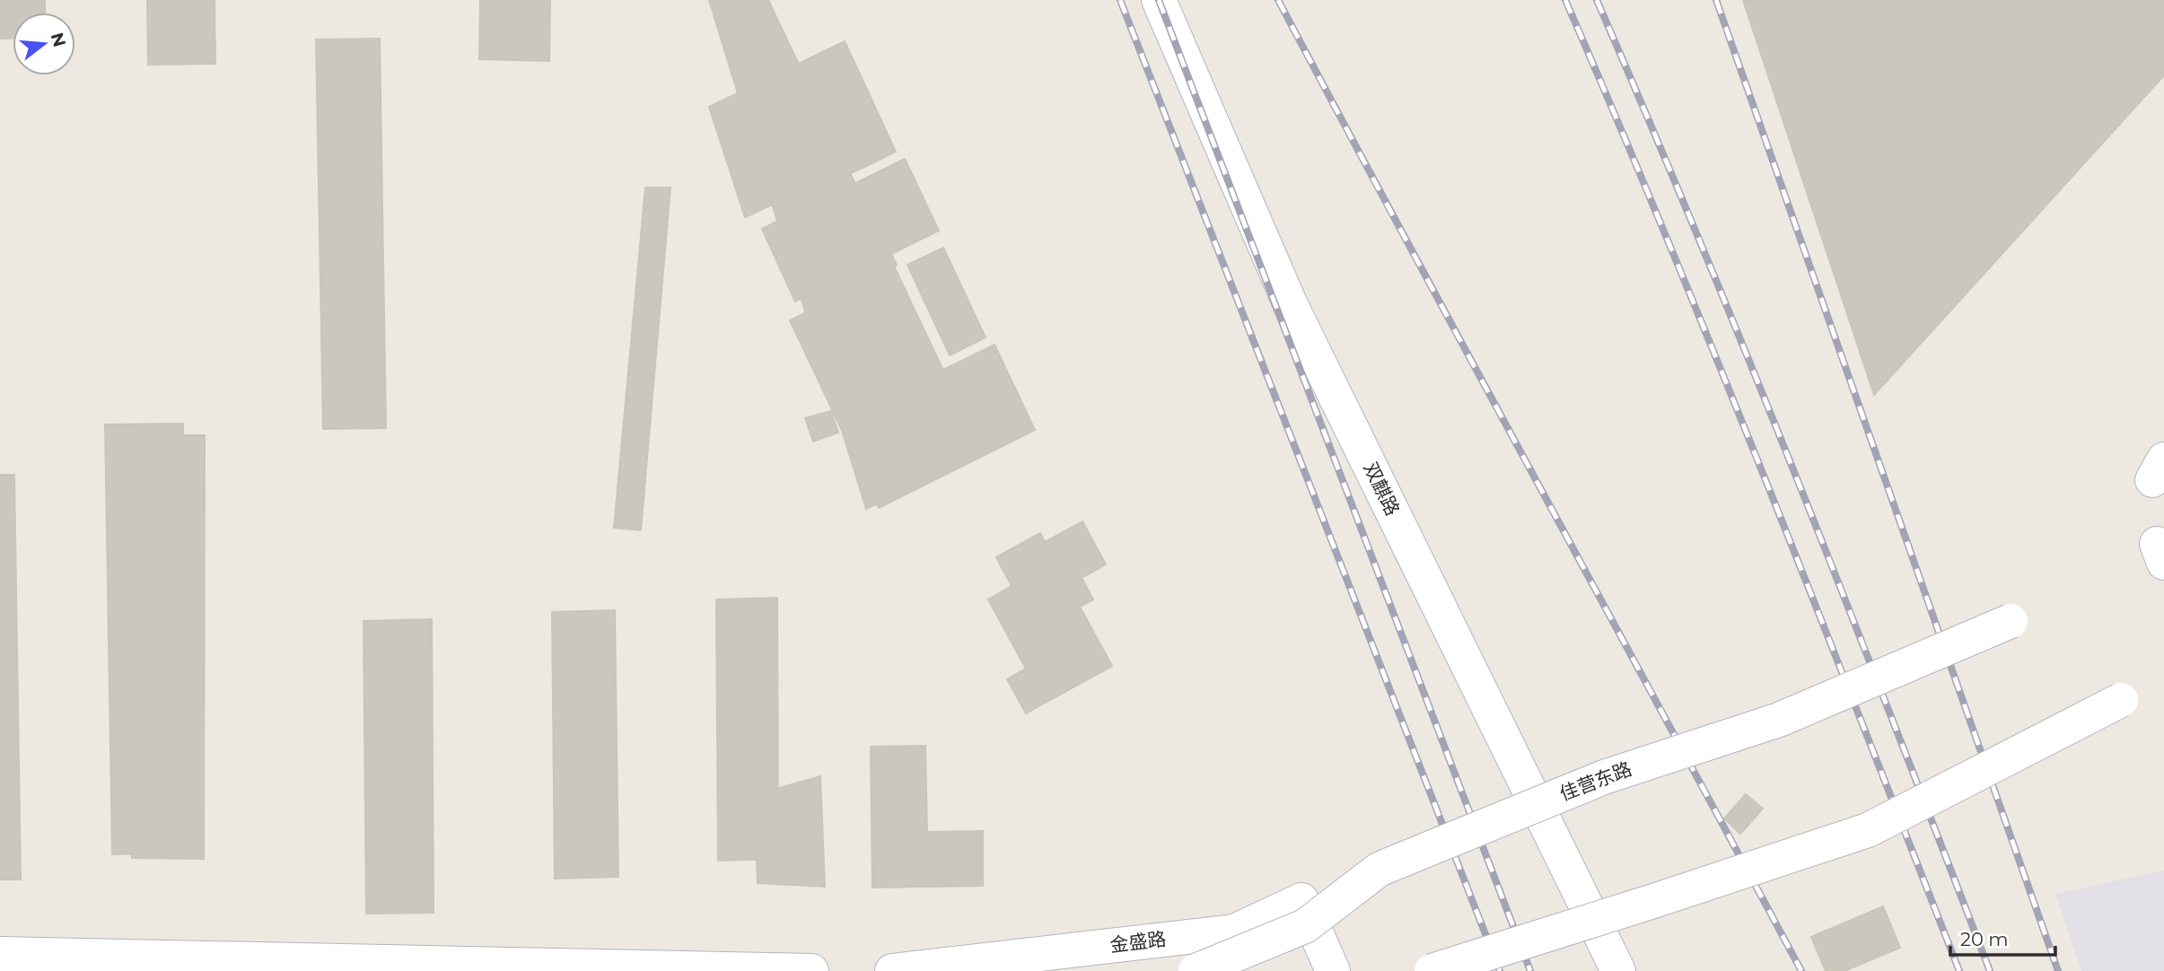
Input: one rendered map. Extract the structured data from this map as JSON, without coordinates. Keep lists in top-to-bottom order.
{
  "streets": {
    "street": ["双麒路", "佳营东路", "金盛路"]
  },
  "crossings": [
    ["双麒路", "佳营东路"]
  ],
  "scale_bar": "20 m",
  "north": "right"
}
